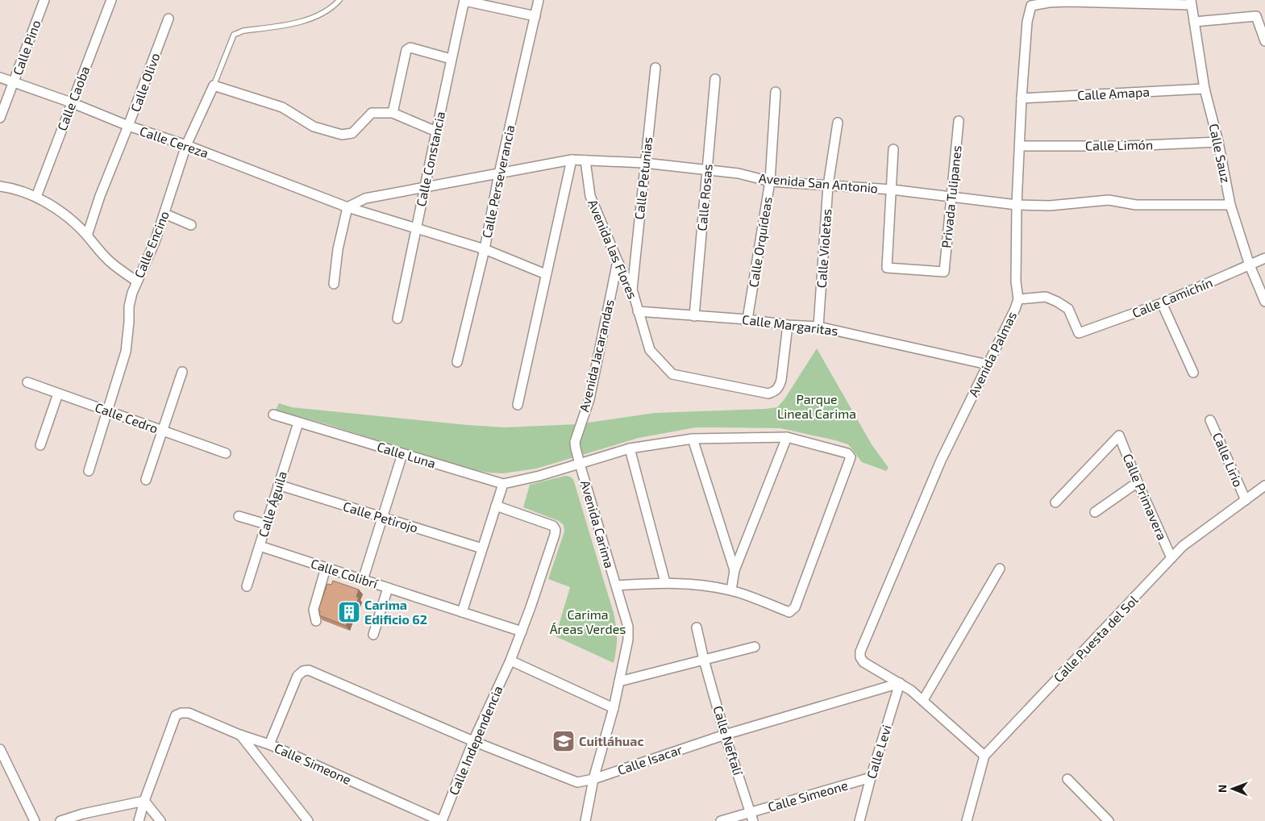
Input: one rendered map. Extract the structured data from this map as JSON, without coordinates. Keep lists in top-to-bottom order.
{
  "streets": {
    "street": [
      "Calle Pino",
      "Calle Olivo",
      "Calle Amapa",
      "Calle Caoba",
      "Calle Cereza",
      "Calle Limón",
      "Calle Sauz",
      "Calle Constancia",
      "Calle Petunias",
      "Calle Perseverancia",
      "Avenida San Antonio",
      "Privada Tulipanes",
      "Calle Rosas",
      "Calle Orquídeas",
      "Calle Encino",
      "Calle Violetas",
      "Avenida las Flores",
      "Calle Camichín",
      "Calle Margaritas",
      "Avenida Palmas",
      "Avenida Jacarandas",
      "Calle Cedro",
      "Calle Luna",
      "Calle Lirio",
      "Calle Primavera",
      "Calle Águila",
      "Calle Petirojo",
      "Avenida Carima",
      "Calle Colibrí",
      "Calle Puesta del Sol",
      "Calle Independencia",
      "Calle Neftalí",
      "Calle Levi",
      "Calle Isacar",
      "Calle Simeone"
    ]
  },
  "crossings": [
    ["Calle Pino", "Calle Cereza"],
    ["Calle Olivo", "Calle Cereza"],
    ["Calle Amapa", "Calle Sauz"],
    ["Calle Amapa", "Avenida Palmas"],
    ["Calle Caoba", "Calle Cereza"],
    ["Calle Cereza", "Calle Constancia"],
    ["Calle Cereza", "Calle Perseverancia"],
    ["Calle Cereza", "Avenida San Antonio"],
    ["Calle Cereza", "Calle Encino"],
    ["Calle Limón", "Calle Sauz"],
    ["Calle Limón", "Avenida Palmas"],
    ["Calle Sauz", "Avenida San Antonio"],
    ["Calle Sauz", "Calle Camichín"],
    ["Calle Sauz", "Avenida Palmas"],
    ["Calle Constancia", "Avenida San Antonio"],
    ["Calle Petunias", "Avenida San Antonio"],
    ["Calle Petunias", "Avenida las Flores"],
    ["Calle Perseverancia", "Avenida San Antonio"],
    ["Avenida San Antonio", "Privada Tulipanes"],
    ["Avenida San Antonio", "Calle Rosas"],
    ["Avenida San Antonio", "Calle Orquídeas"],
    ["Avenida San Antonio", "Calle Violetas"],
    ["Avenida San Antonio", "Avenida las Flores"],
    ["Avenida San Antonio", "Avenida Palmas"],
    ["Calle Rosas", "Calle Margaritas"],
    ["Calle Orquídeas", "Calle Margaritas"],
    ["Calle Encino", "Calle Cedro"],
    ["Calle Violetas", "Calle Margaritas"],
    ["Avenida las Flores", "Calle Margaritas"],
    ["Avenida las Flores", "Avenida Jacarandas"],
    ["Calle Camichín", "Avenida Palmas"],
    ["Calle Margaritas", "Avenida Palmas"],
    ["Avenida Palmas", "Calle Levi"],
    ["Avenida Palmas", "Calle Isacar"],
    ["Avenida Jacarandas", "Calle Luna"],
    ["Avenida Jacarandas", "Avenida Carima"],
    ["Calle Luna", "Calle Águila"],
    ["Calle Luna", "Avenida Carima"],
    ["Calle Lirio", "Calle Puesta del Sol"],
    ["Calle Primavera", "Calle Puesta del Sol"],
    ["Calle Águila", "Calle Petirojo"],
    ["Calle Águila", "Calle Colibrí"],
    ["Avenida Carima", "Calle Isacar"],
    ["Calle Colibrí", "Calle Independencia"],
    ["Calle Independencia", "Calle Isacar"],
    ["Calle Independencia", "Calle Simeone"],
    ["Calle Neftalí", "Calle Isacar"],
    ["Calle Neftalí", "Calle Simeone"],
    ["Calle Levi", "Calle Isacar"],
    ["Calle Levi", "Calle Simeone"],
    ["Calle Isacar", "Calle Simeone"]
  ],
  "parks": ["Parque Lineal Carima", "Carima Áreas Verdes"],
  "places": {
    "building": ["Carima Edificio 62"],
    "school or university": ["Cuitláhuac"]
  },
  "north": "left"
}
